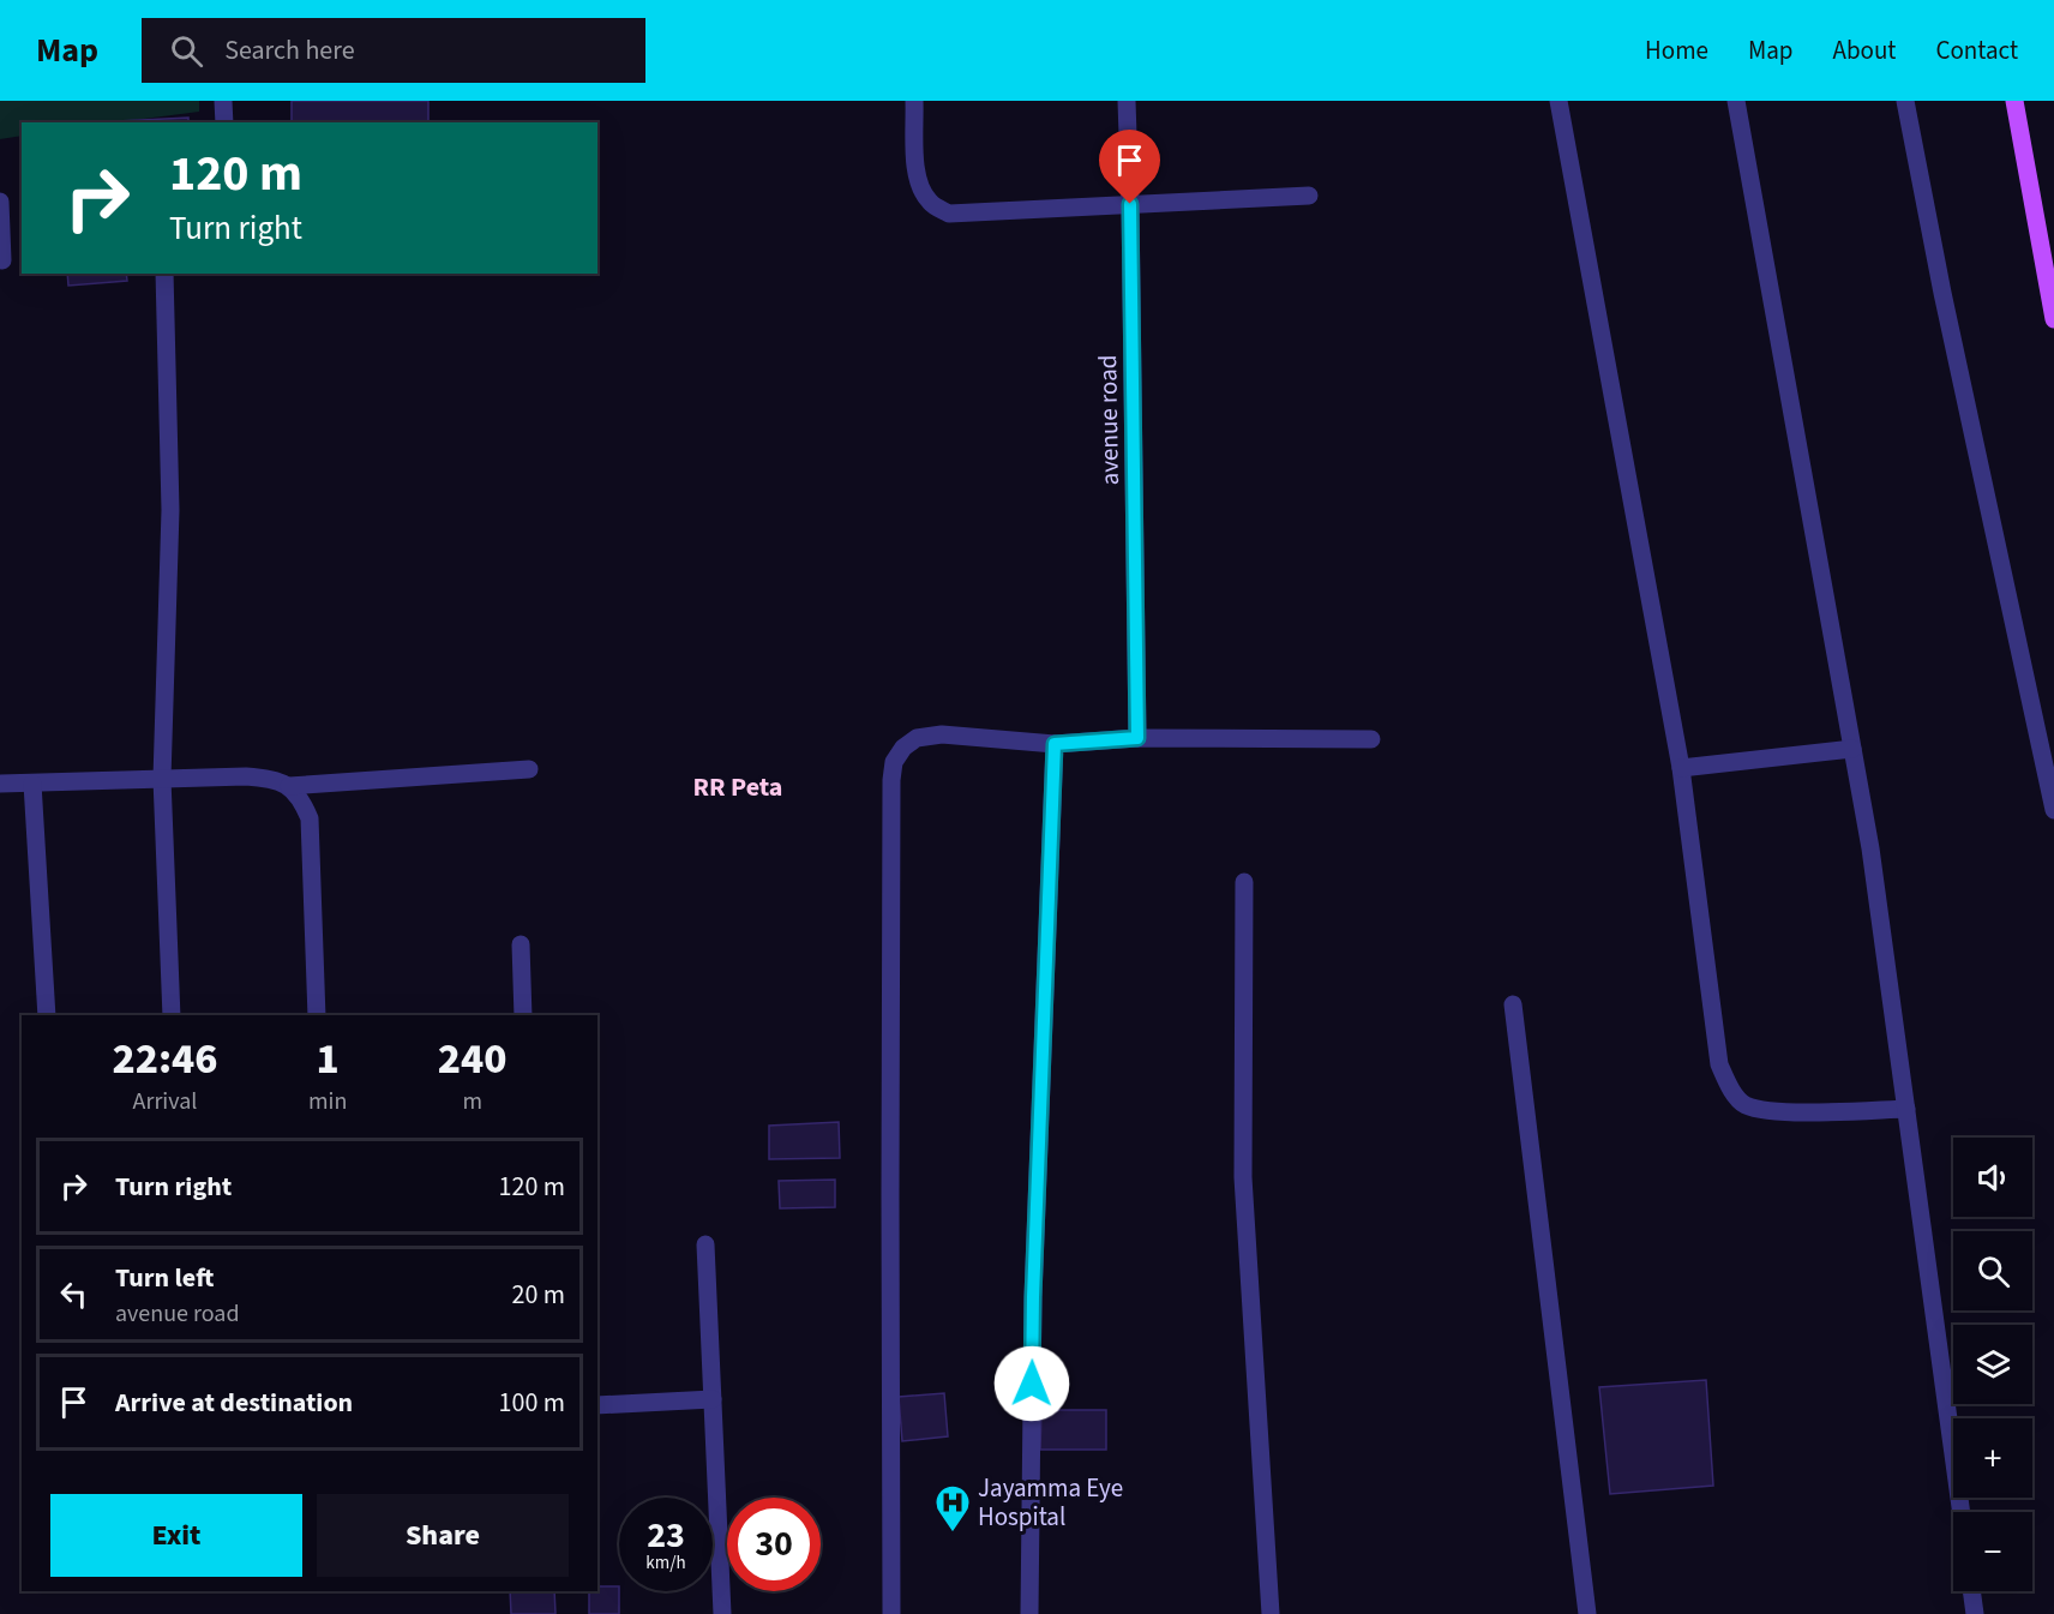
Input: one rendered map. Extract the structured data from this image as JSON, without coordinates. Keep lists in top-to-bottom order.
{
  "streets": {
    "street": ["avenue road"]
  },
  "districts": ["RR Peta"],
  "places": {
    "hospital": ["Jayamma Eye Hospital"]
  },
  "page": {
    "header": "Map",
    "search": "Search here",
    "nav": [
      "Home",
      "Map",
      "About",
      "Contact"
    ],
    "turn": ["120 m", "Turn right"],
    "eta": [
      "22:46",
      "Arrival",
      "1",
      "min",
      "240",
      "m"
    ],
    "map_buttons": ["+", "−"],
    "list": [
      {
        "name": "Turn right",
        "value": "120 m"
      },
      {
        "name": "Turn left",
        "note": "avenue road",
        "value": "20 m"
      },
      {
        "name": "Arrive at destination",
        "value": "100 m"
      }
    ],
    "buttons": ["Exit", "Share"],
    "speed": "23 km/h",
    "limit": "30"
  }
}
